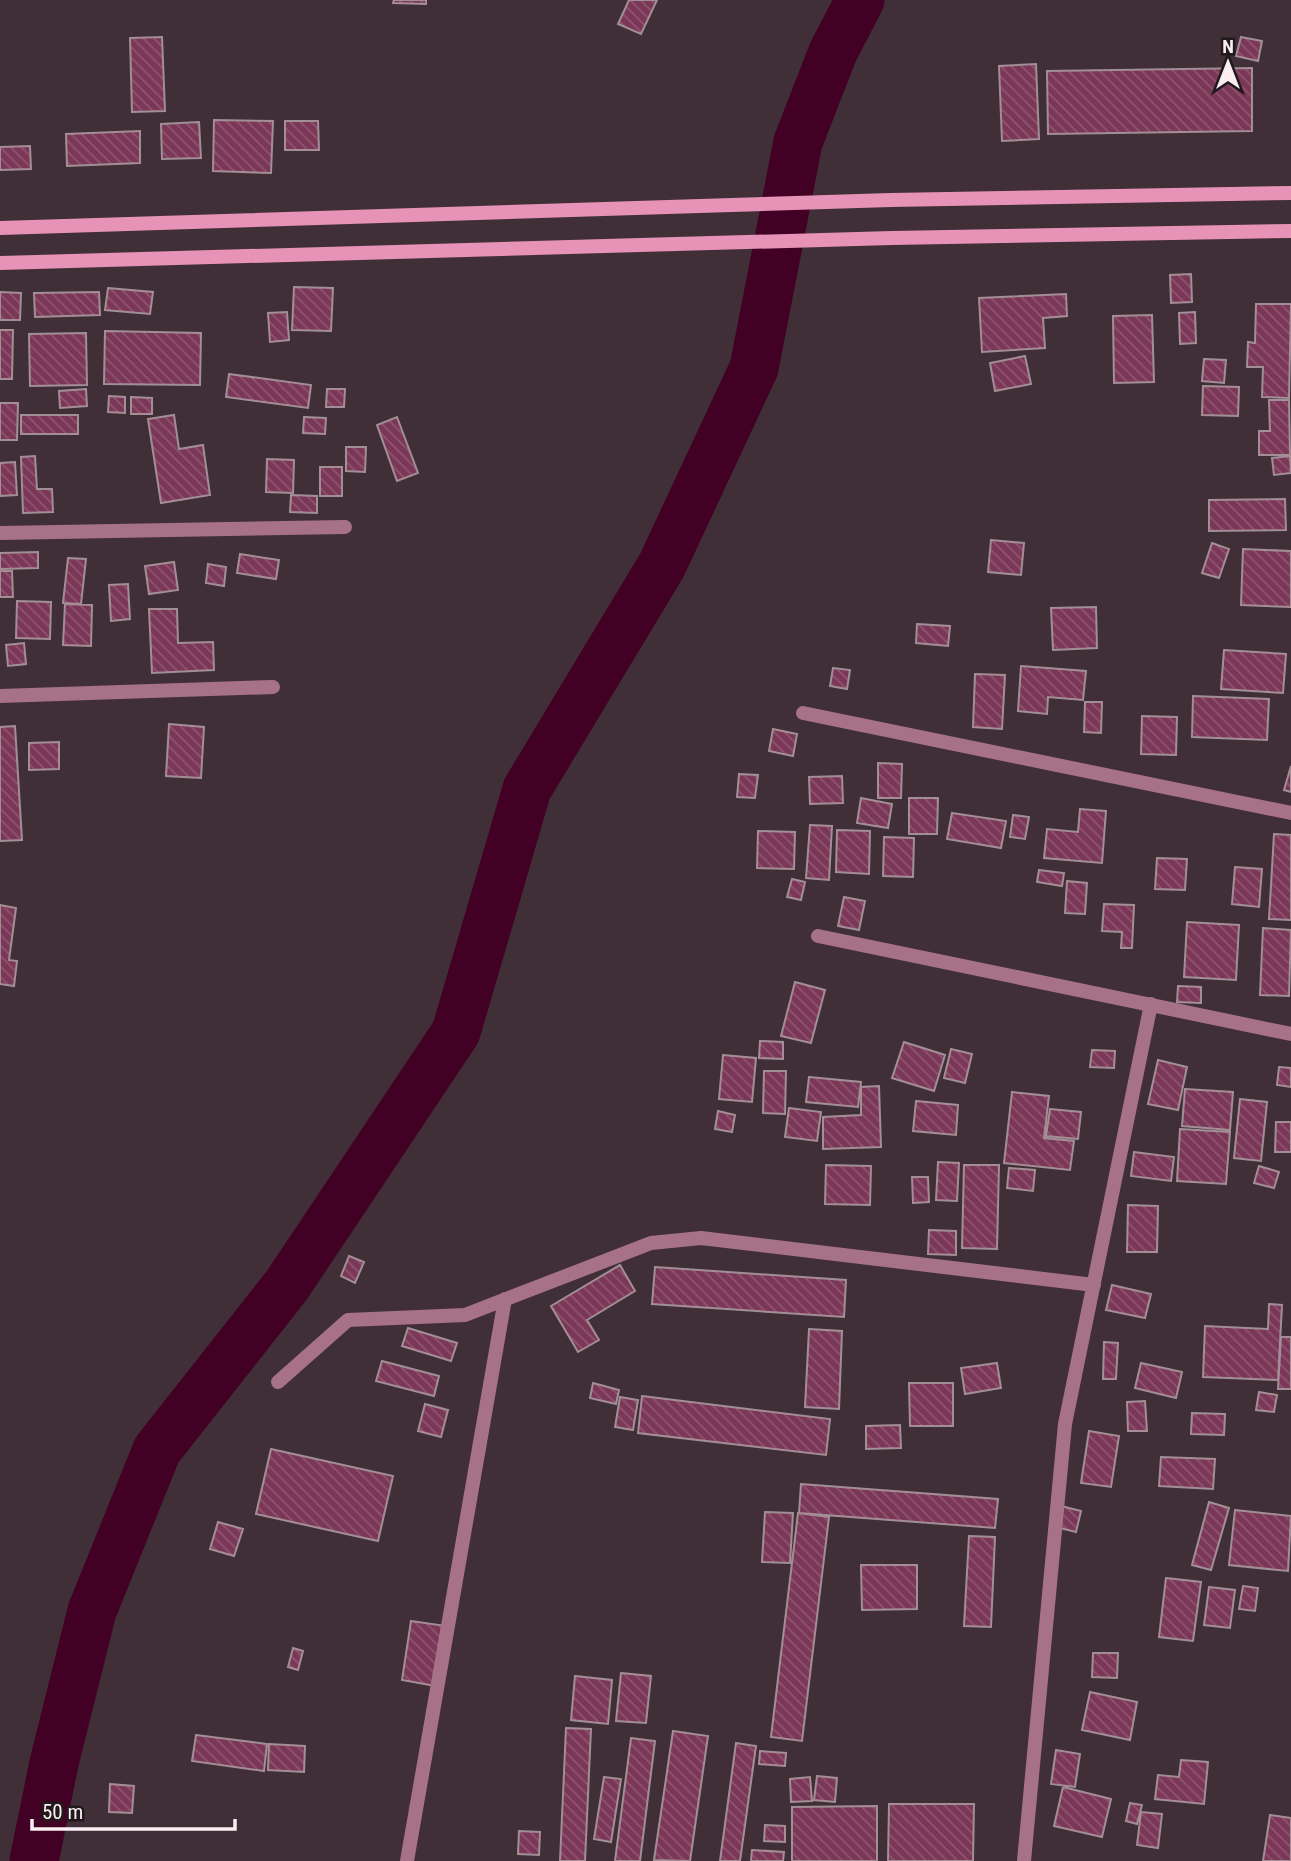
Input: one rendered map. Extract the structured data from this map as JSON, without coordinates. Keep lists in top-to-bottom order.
{
  "scale_bar": "50 m",
  "north": "top"
}
